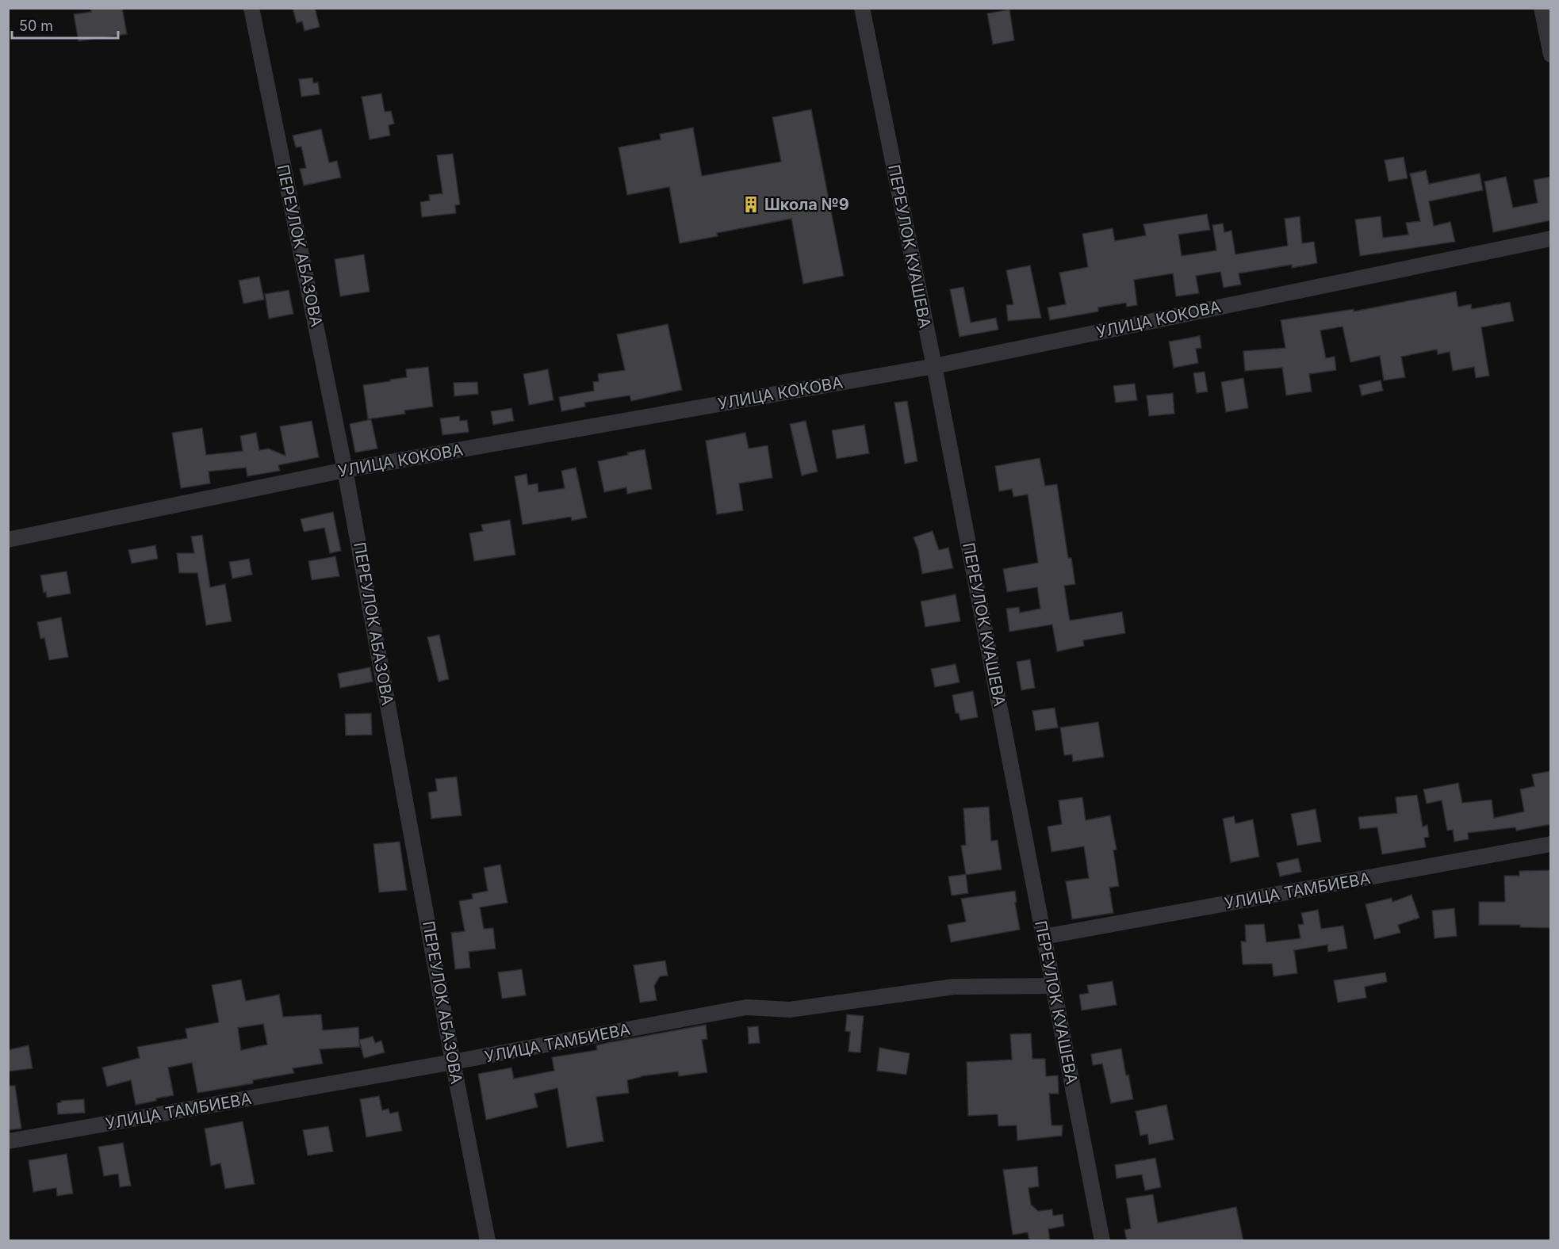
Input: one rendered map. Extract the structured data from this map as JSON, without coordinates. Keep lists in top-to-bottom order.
{
  "streets": {
    "street": [
      "ПЕРЕУЛОК АБАЗОВА",
      "ПЕРЕУЛОК КУАШЕВА",
      "УЛИЦА КОКОВА",
      "УЛИЦА ТАМБИЕВА"
    ]
  },
  "crossings": [
    ["ПЕРЕУЛОК АБАЗОВА", "УЛИЦА КОКОВА"],
    ["ПЕРЕУЛОК АБАЗОВА", "УЛИЦА ТАМБИЕВА"],
    ["ПЕРЕУЛОК КУАШЕВА", "УЛИЦА КОКОВА"],
    ["ПЕРЕУЛОК КУАШЕВА", "УЛИЦА ТАМБИЕВА"]
  ],
  "places": {
    "building": ["Школа №9"]
  },
  "scale_bar": "50 m"
}
